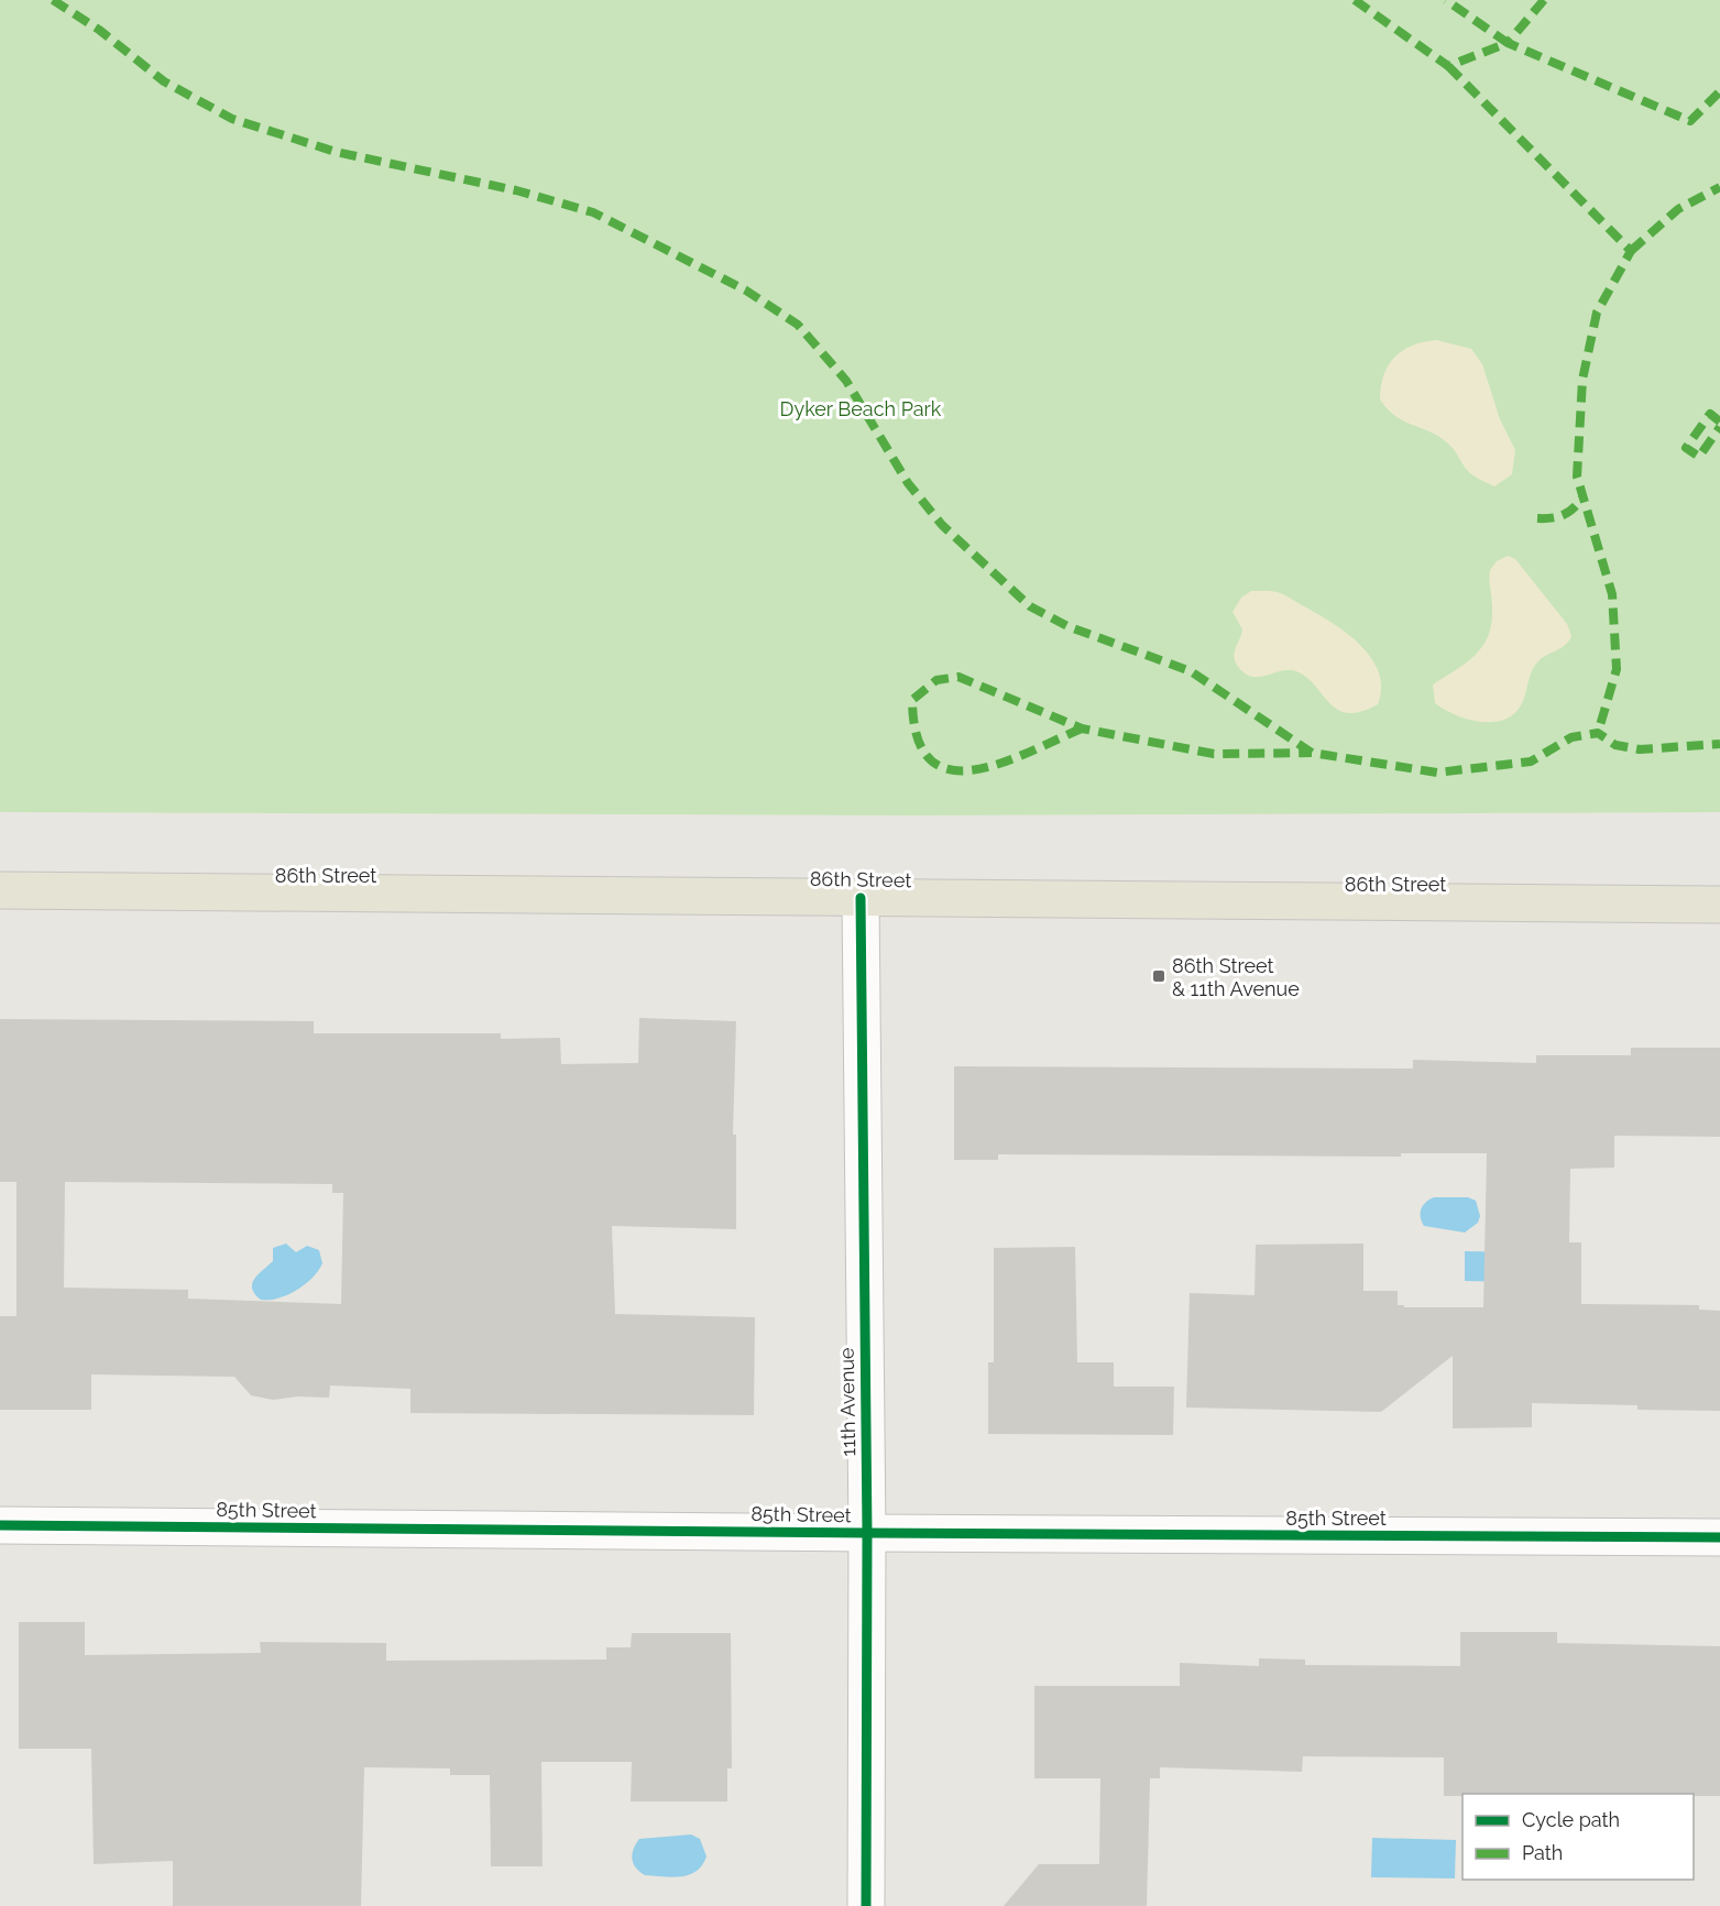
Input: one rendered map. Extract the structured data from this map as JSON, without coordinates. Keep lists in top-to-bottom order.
{
  "streets": {
    "main road": ["86th Street"],
    "street": ["11th Avenue", "85th Street"]
  },
  "crossings": [
    ["86th Street", "11th Avenue"],
    ["11th Avenue", "85th Street"]
  ],
  "parks": ["Dyker Beach Park"],
  "places": {
    "transit": ["86th Street & 11th Avenue"]
  },
  "legend": ["Cycle path", "Path"]
}
